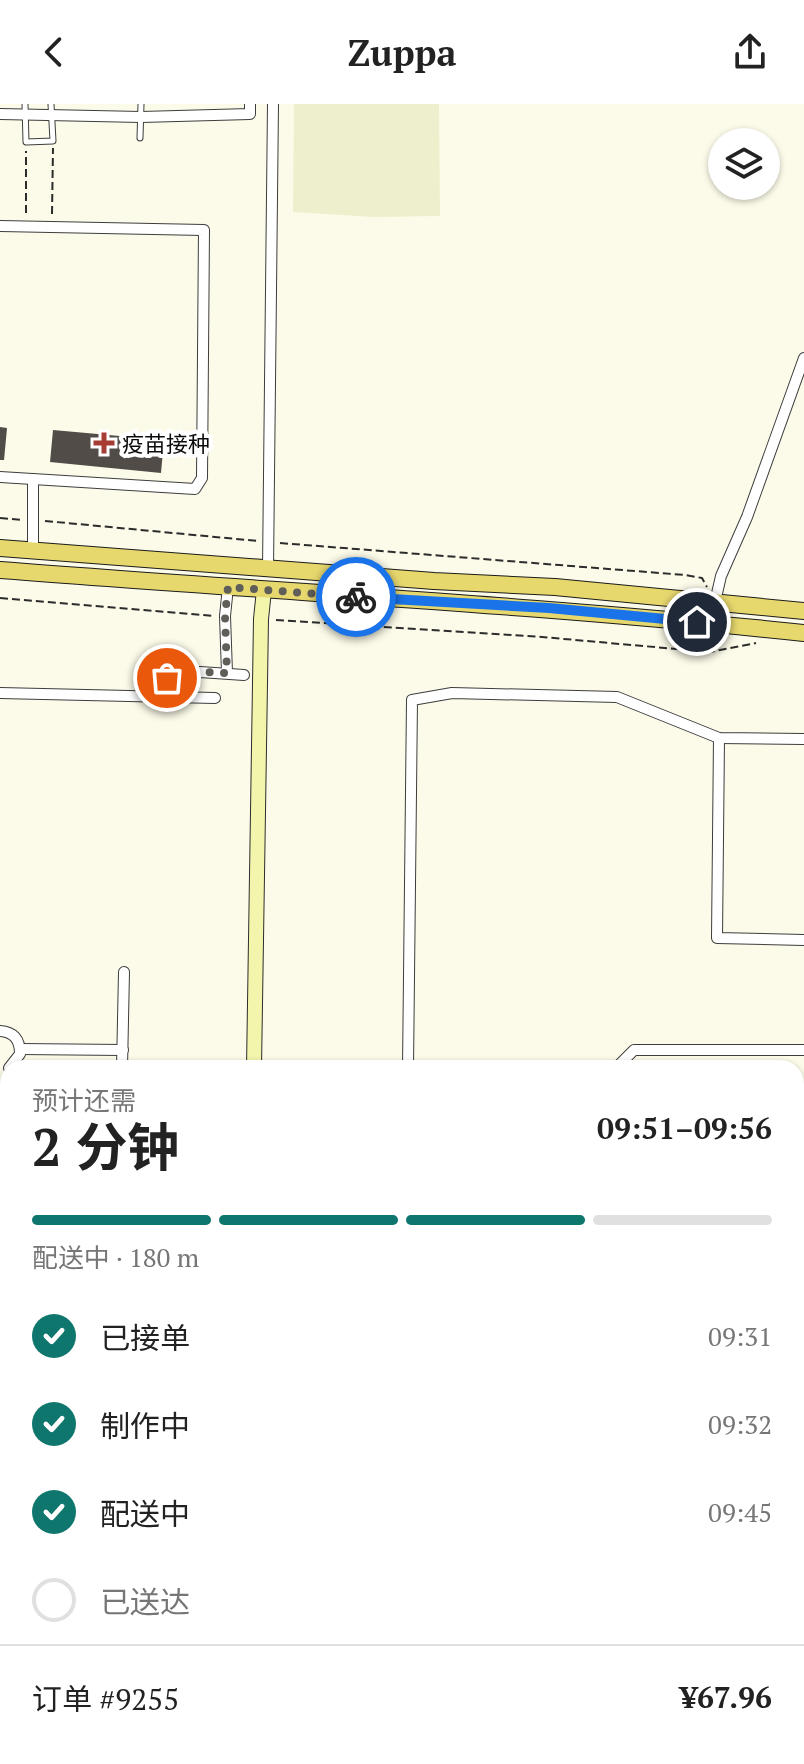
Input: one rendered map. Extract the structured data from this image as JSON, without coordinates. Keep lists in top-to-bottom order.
{
  "places": {
    "health": ["疫苗接种"]
  },
  "page": {
    "header": "Zuppa",
    "heading": ["2 分钟", "预计还需", "09:51–09:56"],
    "panel": ["订单 #9255", "¥67.96"],
    "bar": "配送中 · 180 m",
    "list": [
      ["已接单", "09:31"],
      ["制作中", "09:32"],
      ["配送中", "09:45"],
      "已送达"
    ]
  }
}
